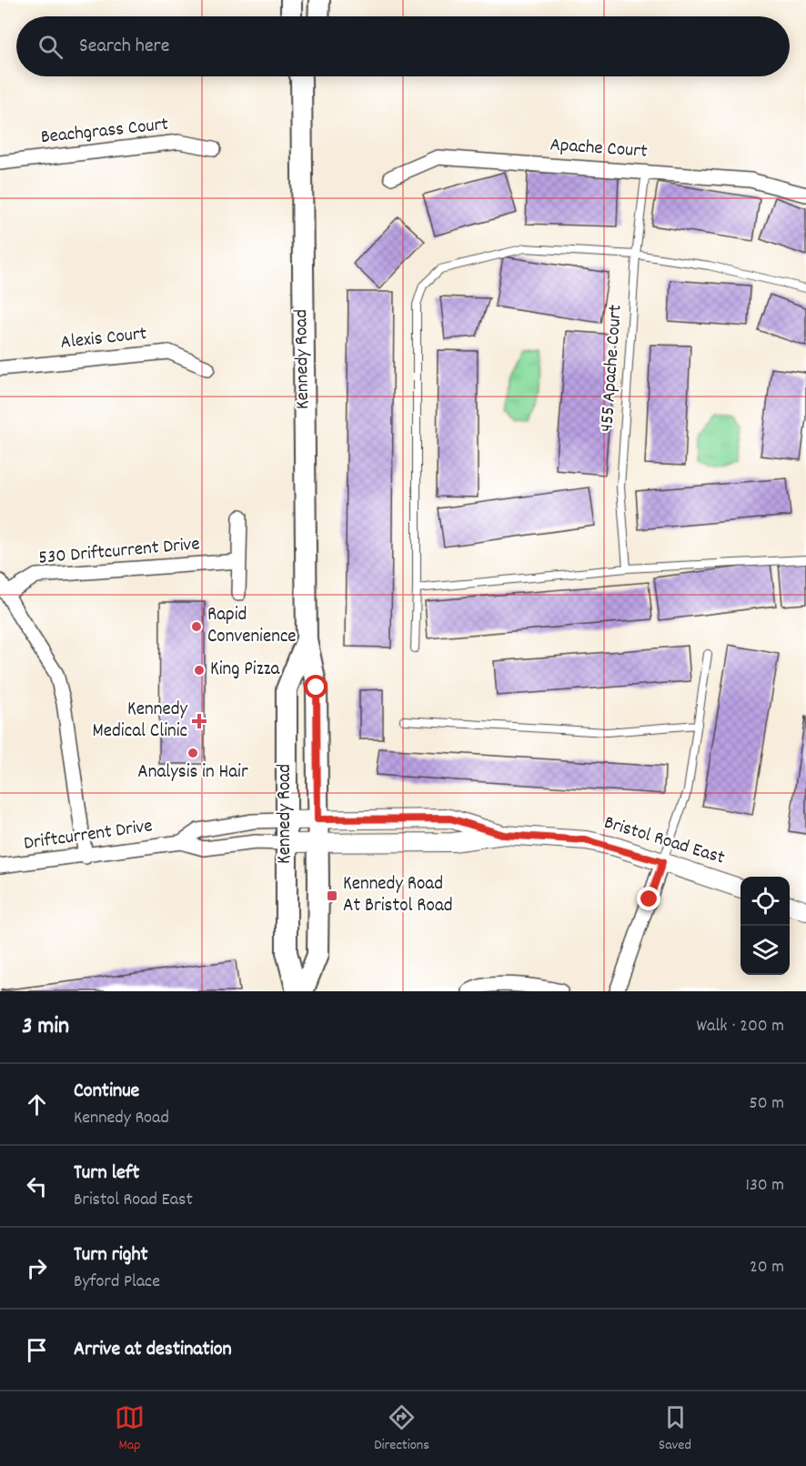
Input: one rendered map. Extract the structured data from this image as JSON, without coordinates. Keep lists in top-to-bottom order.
{
  "streets": {
    "main road": ["Kennedy Road"],
    "street": [
      "Beachgrass Court",
      "Apache Court",
      "Alexis Court",
      "530 Driftcurrent Drive",
      "Driftcurrent Drive",
      "Bristol Road East"
    ],
    "lane": ["455 Apache Court"]
  },
  "crossings": [
    ["Apache Court", "455 Apache Court"],
    ["Kennedy Road", "Driftcurrent Drive"],
    ["Kennedy Road", "Bristol Road East"],
    ["Driftcurrent Drive", "Bristol Road East"]
  ],
  "places": {
    "other": ["Rapid Convenience", "King Pizza", "Analysis in Hair"],
    "health": ["Kennedy Medical Clinic"],
    "transit": ["Kennedy Road At Bristol Road"]
  },
  "page": {
    "search": "Search here",
    "heading": ["3 min", "Walk · 200 m"],
    "list": [
      ["Continue", "Kennedy Road", "50 m"],
      ["Turn left", "Bristol Road East", "130 m"],
      ["Turn right", "Byford Place", "20 m"],
      "Arrive at destination"
    ],
    "nav": ["Map", "Directions", "Saved"]
  }
}
